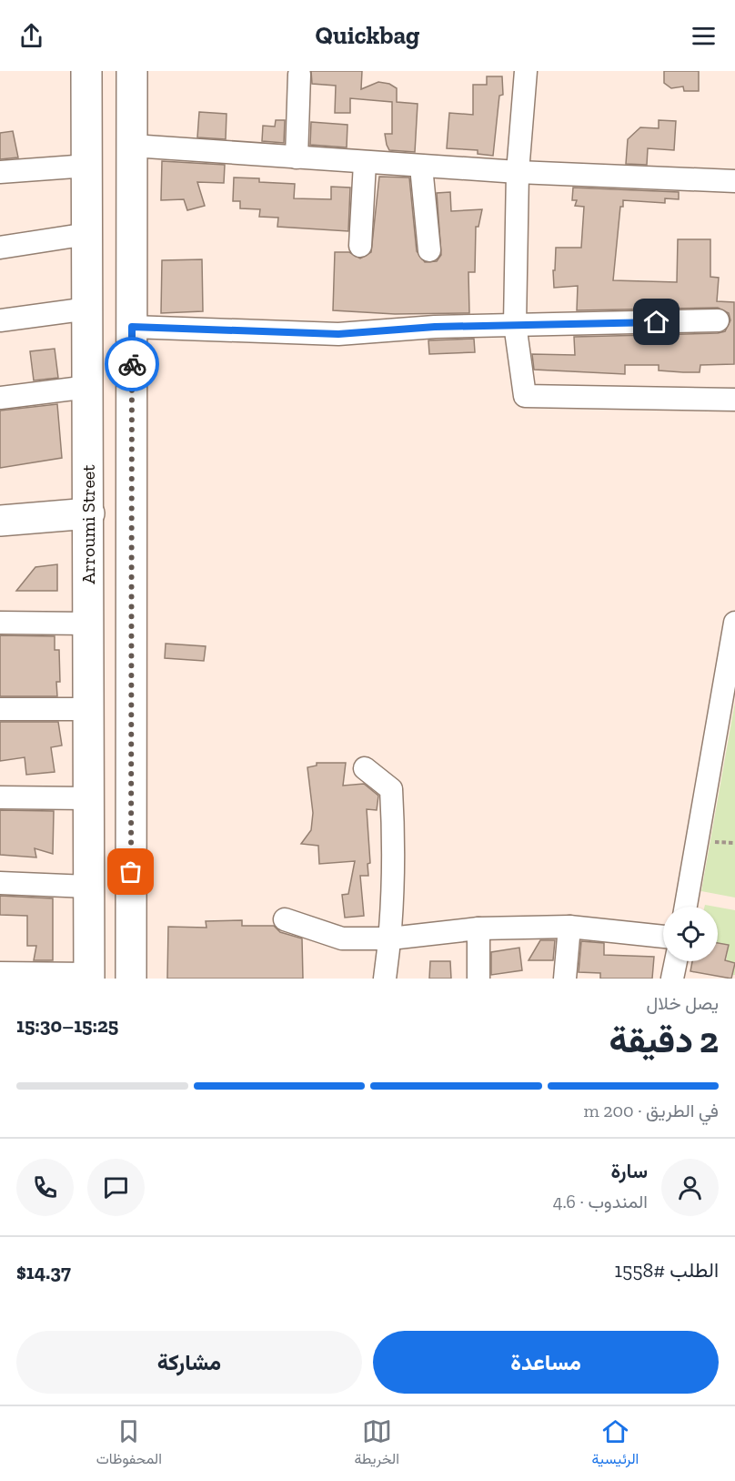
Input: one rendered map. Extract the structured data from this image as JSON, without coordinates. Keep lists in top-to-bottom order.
{
  "streets": {
    "main road": ["Arroumi Street"]
  },
  "page": {
    "header": "Quickbag",
    "heading": ["2 دقيقة", "يصل خلال", "15:25–15:30"],
    "panel": [
      "سارة",
      "المندوب · 4.6",
      "الطلب #1558",
      "$14.37"
    ],
    "bar": "في الطريق · 200 m",
    "buttons": ["مساعدة", "مشاركة"],
    "tabs": ["الرئيسية", "الخريطة", "المحفوظات"]
  }
}
